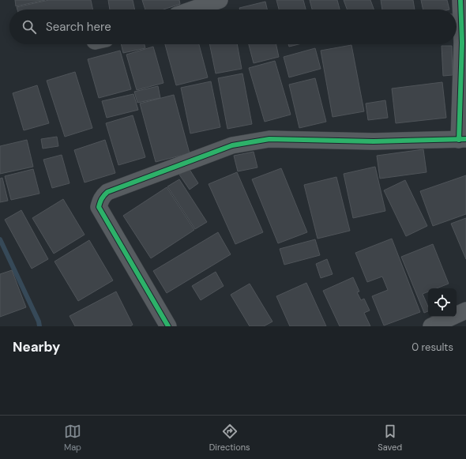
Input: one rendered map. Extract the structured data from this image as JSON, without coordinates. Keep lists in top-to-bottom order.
{
  "page": {
    "search": "Search here",
    "heading": ["Nearby", "0 results"],
    "nav": ["Map", "Directions", "Saved"]
  }
}
